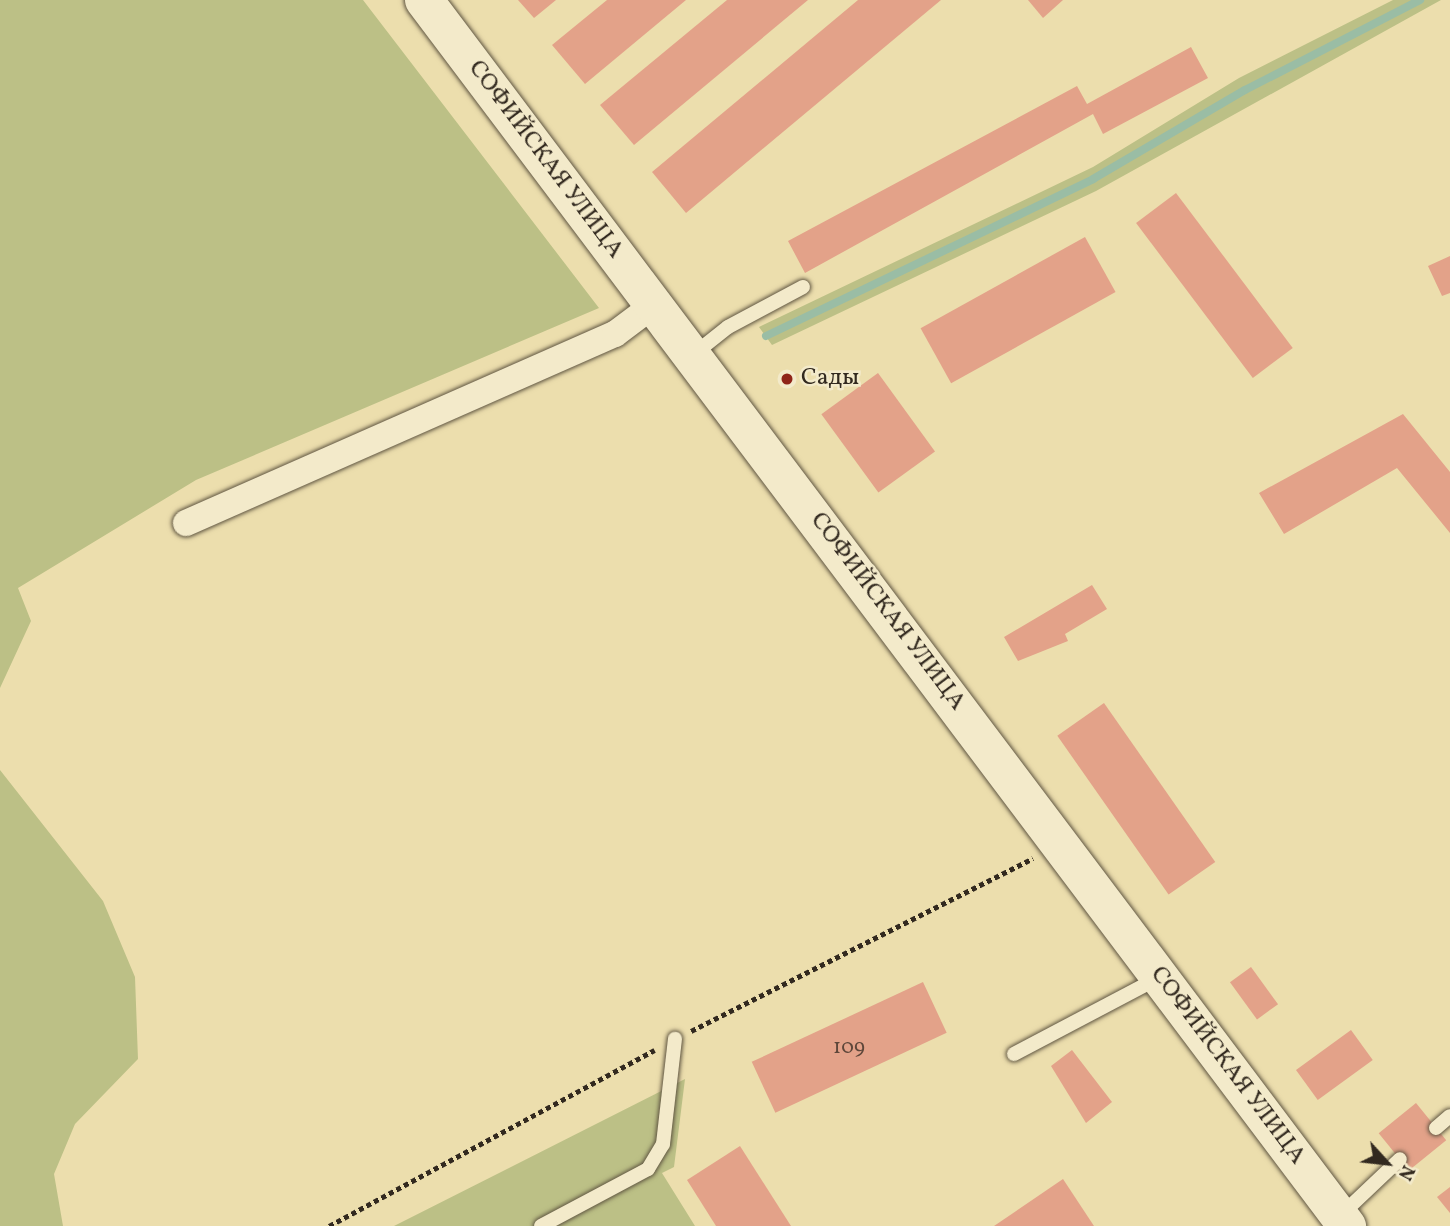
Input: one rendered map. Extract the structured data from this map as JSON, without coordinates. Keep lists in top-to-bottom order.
{
  "streets": {
    "main road": ["СОФИЙСКАЯ УЛИЦА"]
  },
  "places": ["Сады"],
  "house_numbers": ["109"],
  "north": "bottom right"
}
